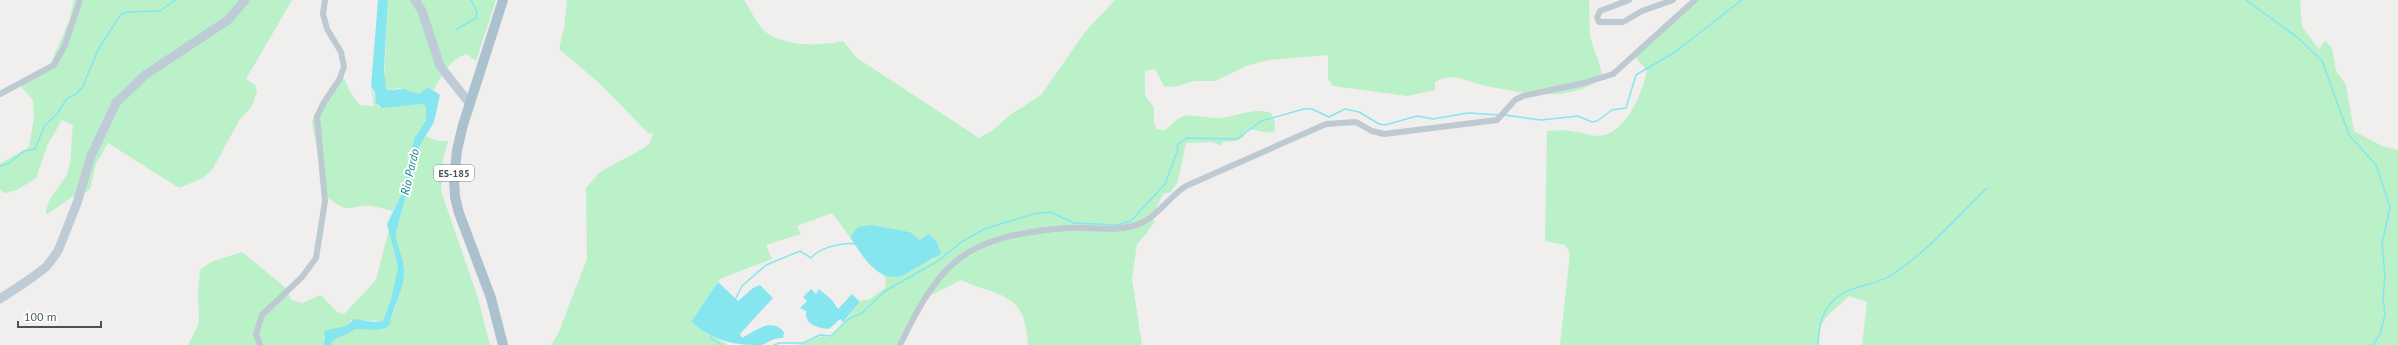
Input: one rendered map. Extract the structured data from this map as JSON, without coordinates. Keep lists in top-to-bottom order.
{
  "streets": {
    "main road": ["ES-185"]
  },
  "water": ["Rio Pardo"],
  "scale_bar": "100 m"
}
